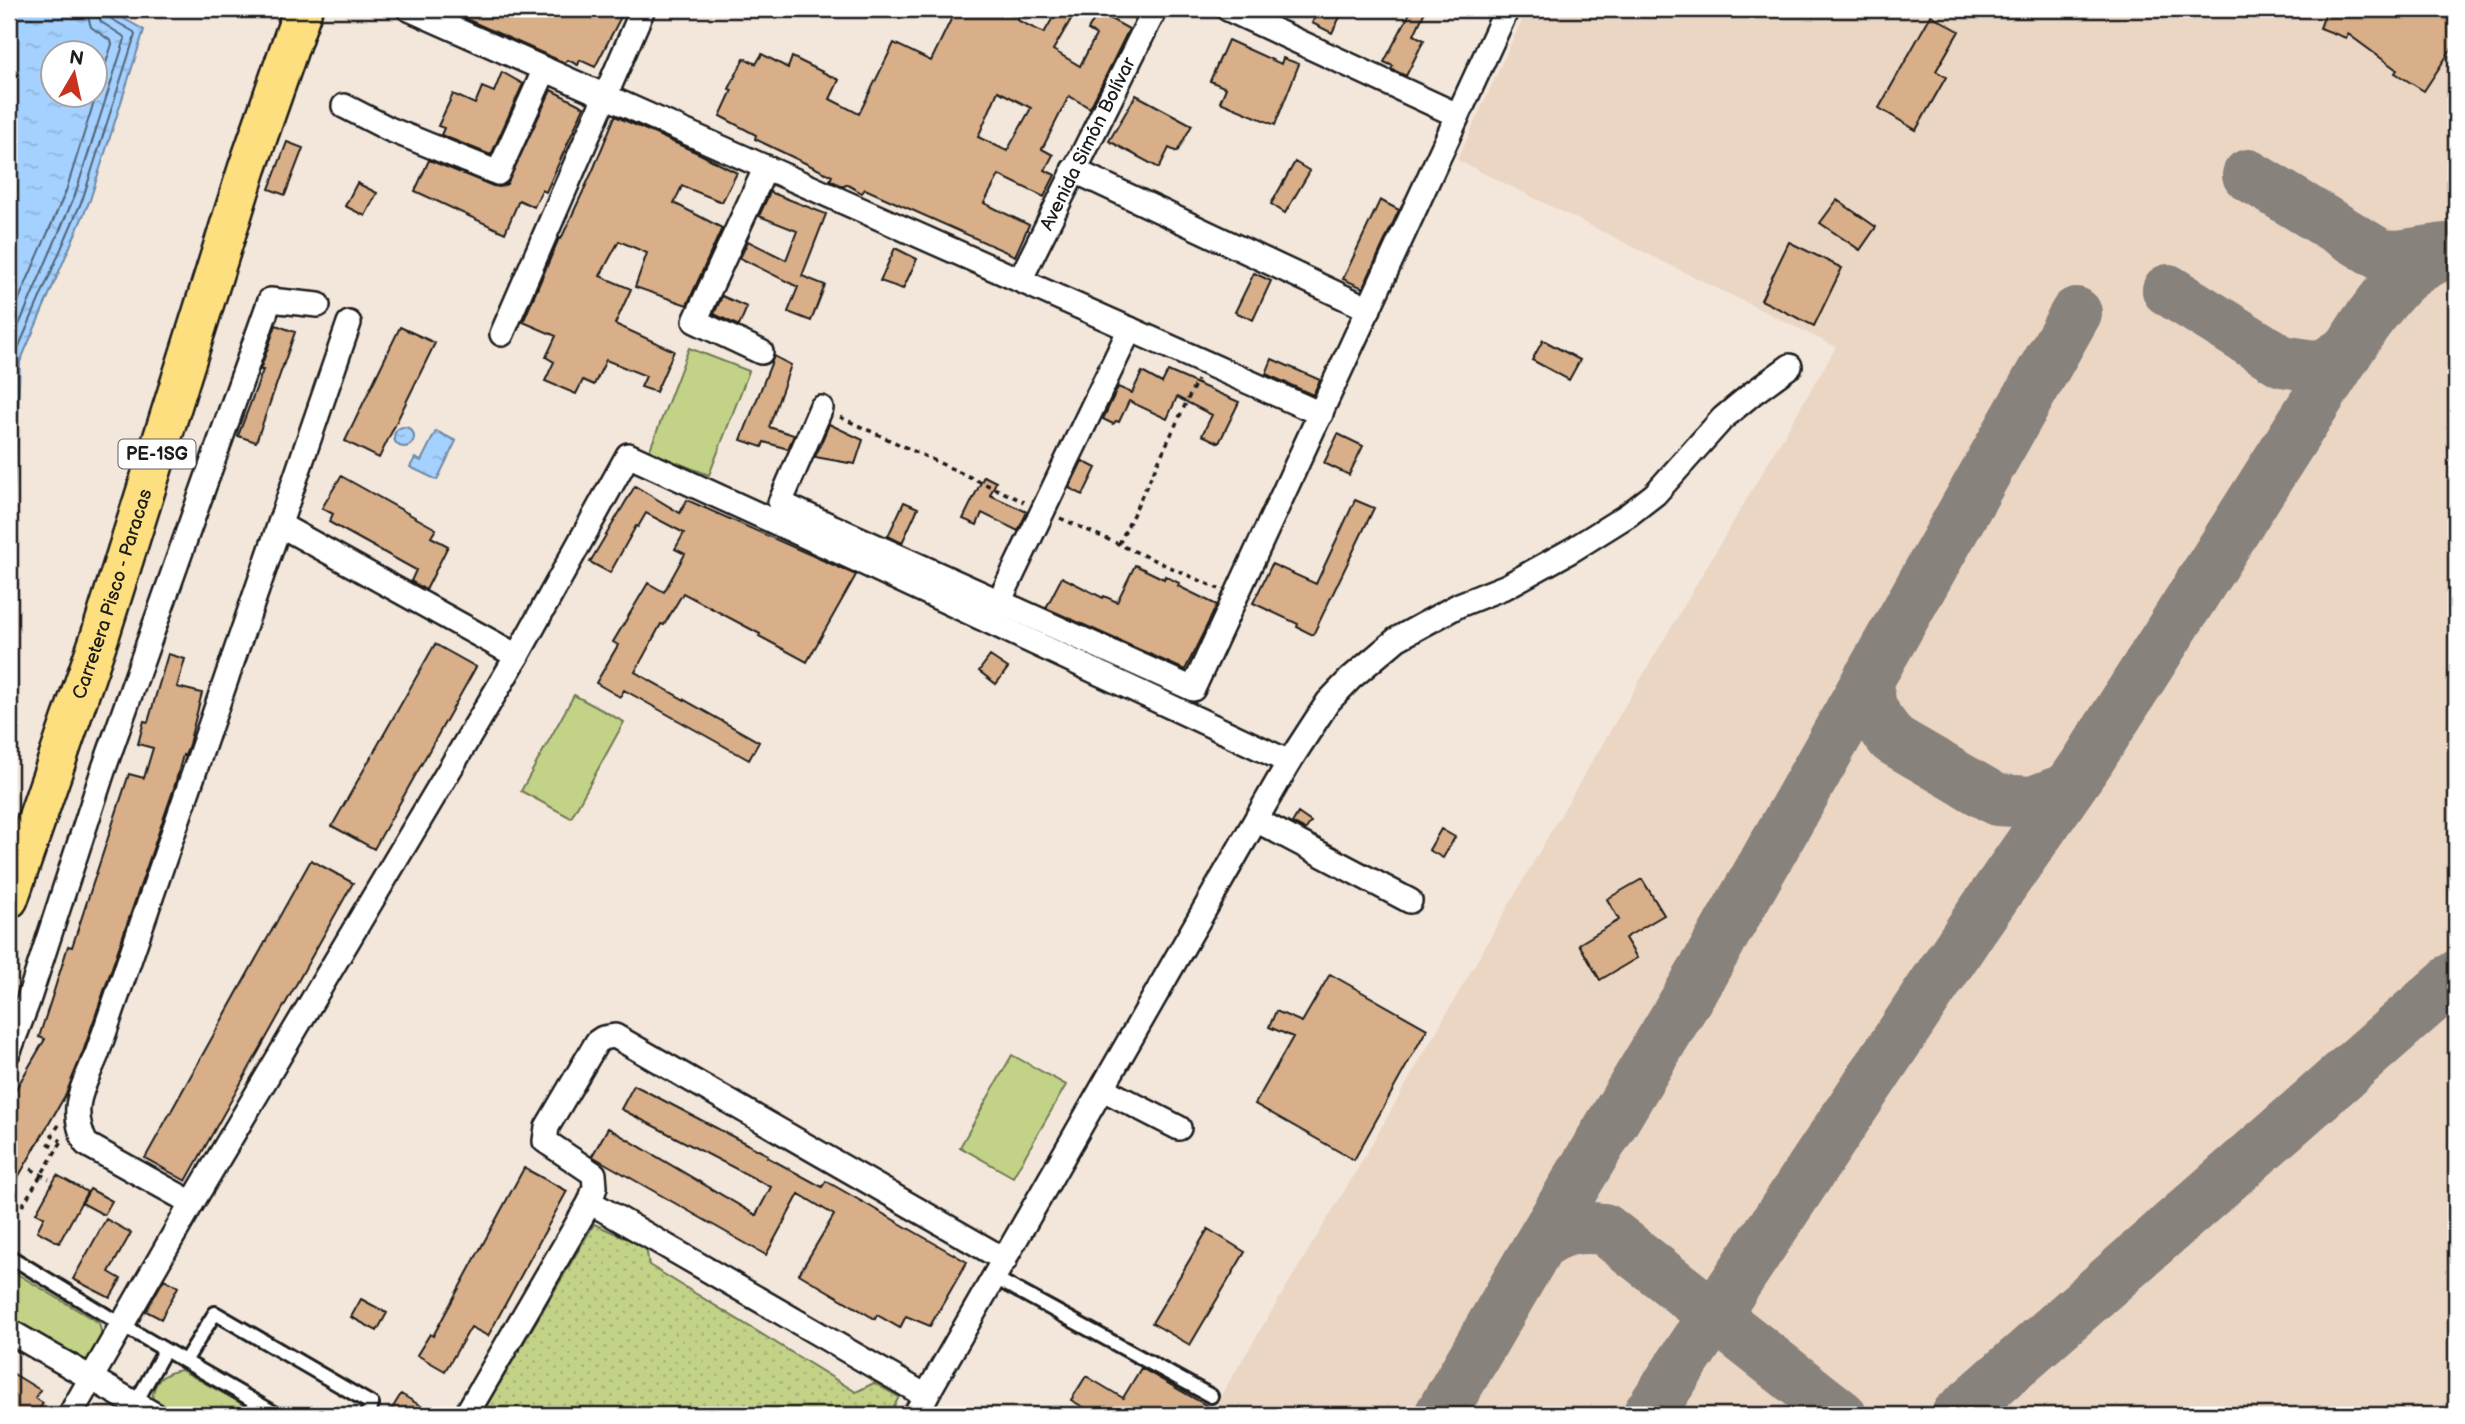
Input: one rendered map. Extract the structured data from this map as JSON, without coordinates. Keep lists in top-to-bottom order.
{
  "streets": {
    "main road": ["PE-1SG", "Carretera Pisco - Paracas"],
    "street": ["Avenida Simón Bolívar"]
  },
  "north": "top"
}
